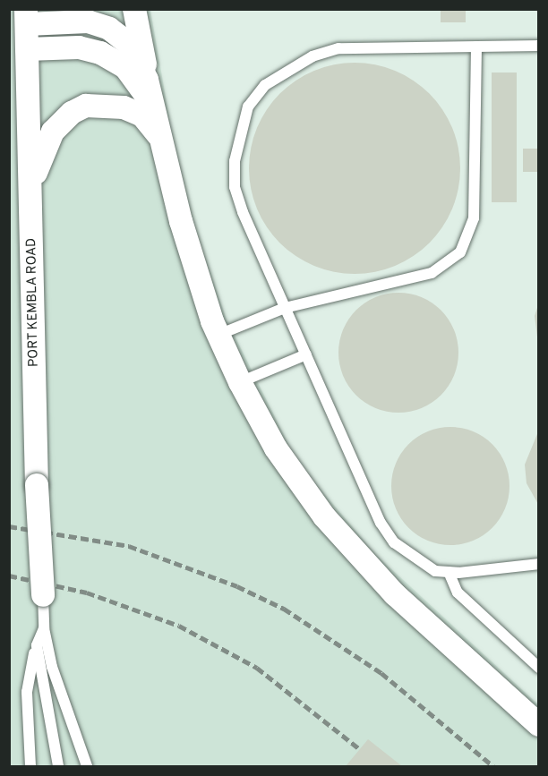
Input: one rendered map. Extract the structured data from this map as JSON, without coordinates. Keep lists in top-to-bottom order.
{
  "streets": {
    "street": ["PORT KEMBLA ROAD"]
  }
}
